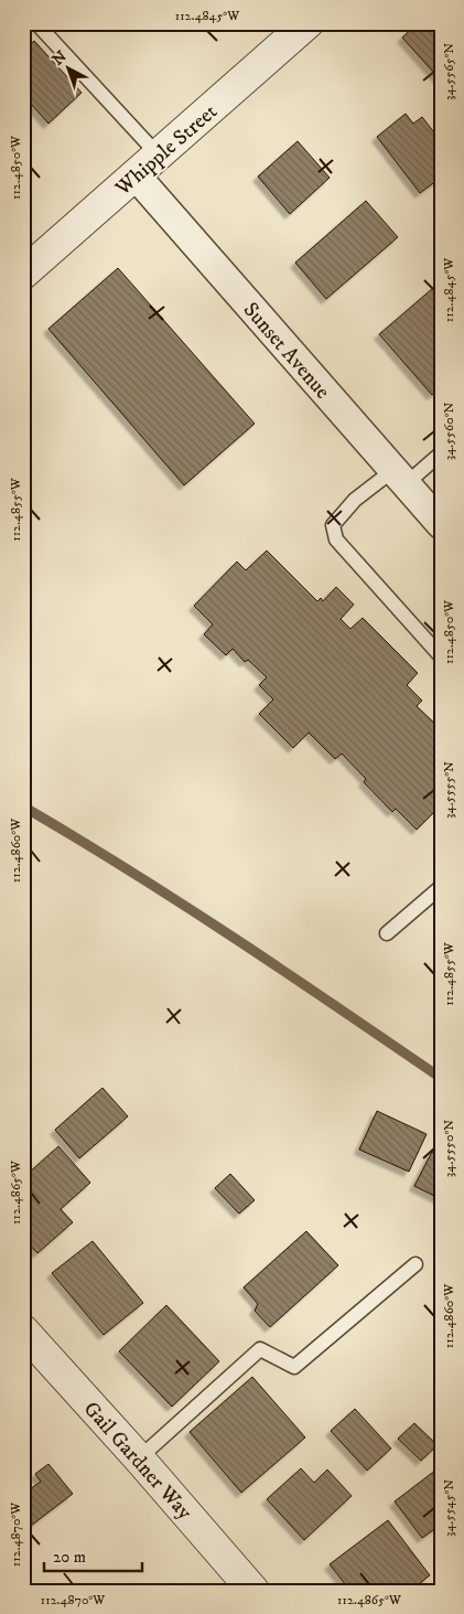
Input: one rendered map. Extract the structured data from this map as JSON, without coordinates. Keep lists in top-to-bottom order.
{
  "streets": {
    "street": ["Whipple Street", "Sunset Avenue", "Gail Gardner Way"]
  },
  "crossings": [
    ["Whipple Street", "Sunset Avenue"]
  ],
  "scale_bar": "20 m",
  "north": "top left",
  "coordinates": [
    "112.4845°W",
    "34.5565°N",
    "112.4850°W",
    "34.5560°N",
    "112.4855°W",
    "34.5555°N",
    "112.4860°W",
    "34.5550°N",
    "112.4865°W",
    "34.5545°N",
    "112.4870°W"
  ]
}
